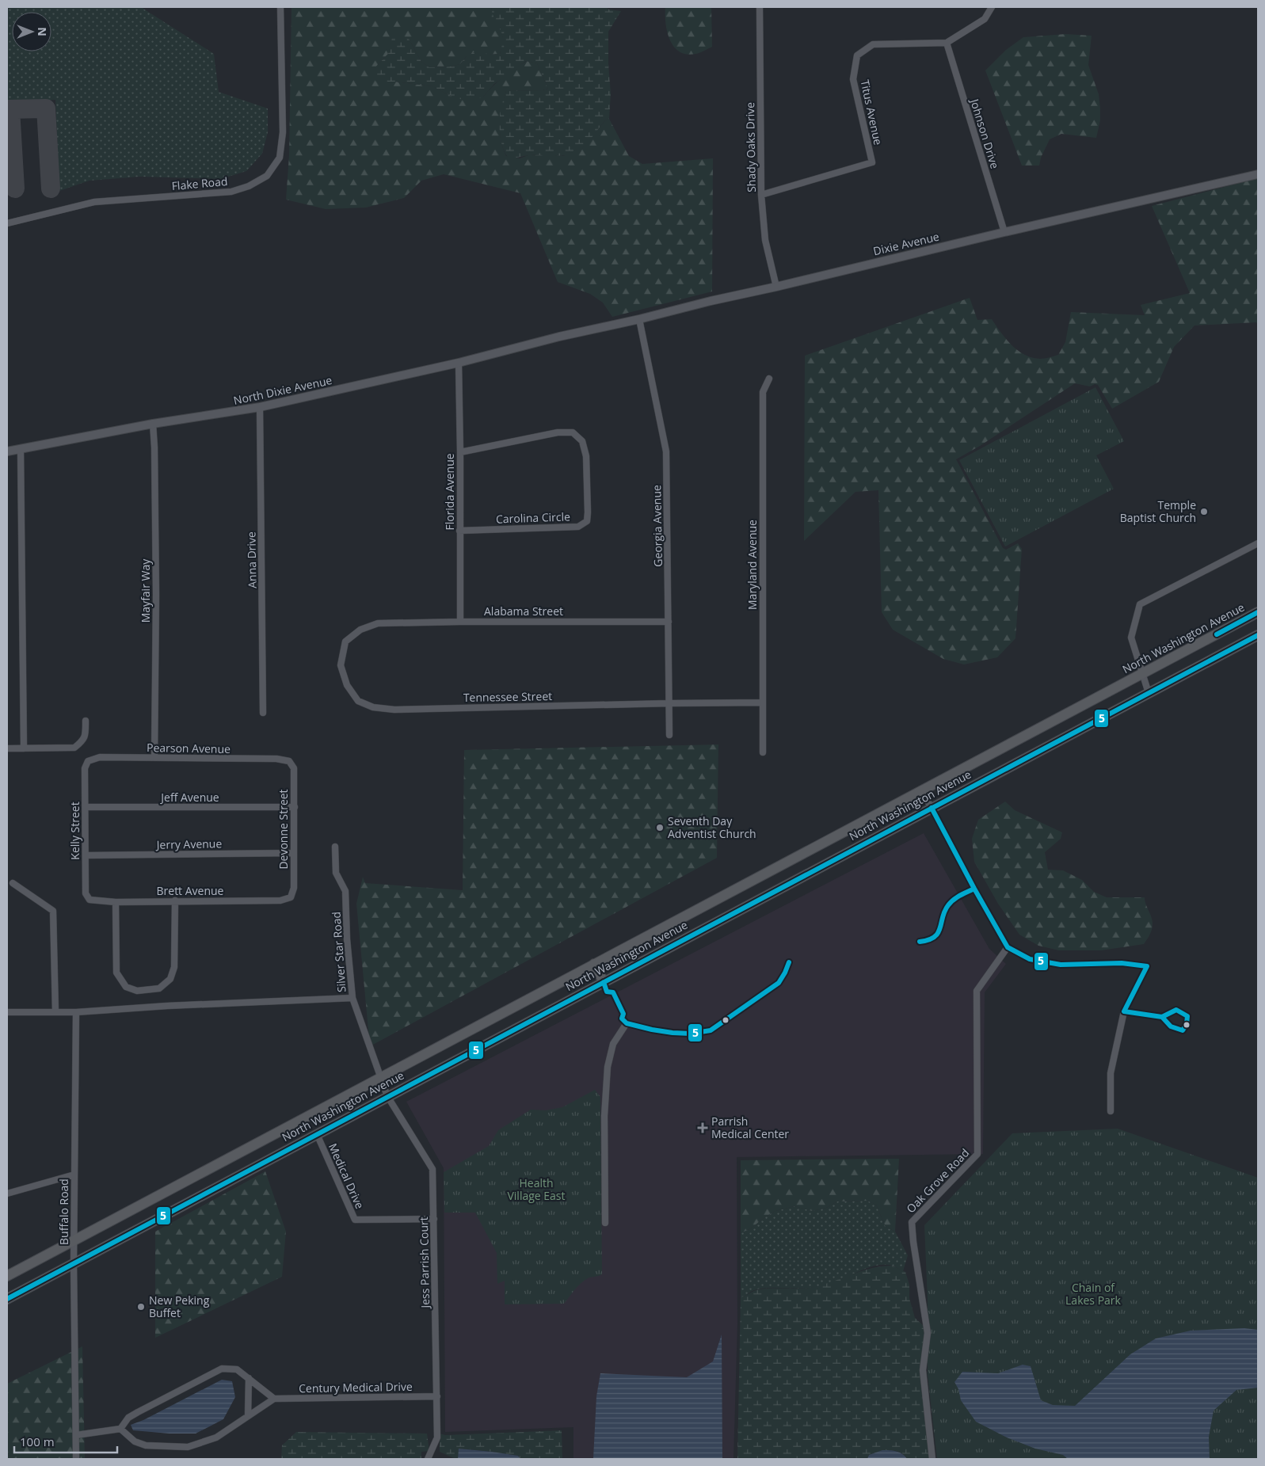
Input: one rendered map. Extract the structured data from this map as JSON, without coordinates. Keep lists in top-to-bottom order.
{
  "streets": {
    "main road": ["North Washington Avenue"],
    "street": [
      "Titus Avenue",
      "Johnson Drive",
      "Shady Oaks Drive",
      "Flake Road",
      "Dixie Avenue",
      "North Dixie Avenue",
      "Florida Avenue",
      "Carolina Circle",
      "Georgia Avenue",
      "Anna Drive",
      "Maryland Avenue",
      "Mayfair Way",
      "Alabama Street",
      "Tennessee Street",
      "Pearson Avenue",
      "Jeff Avenue",
      "Devonne Street",
      "Kelly Street",
      "Jerry Avenue",
      "Brett Avenue",
      "Silver Star Road",
      "Medical Drive",
      "Oak Grove Road",
      "Buffalo Road",
      "Jess Parrish Court",
      "Century Medical Drive"
    ]
  },
  "crossings": [
    ["Titus Avenue", "Johnson Drive"],
    ["Titus Avenue", "Shady Oaks Drive"],
    ["Johnson Drive", "Dixie Avenue"],
    ["Shady Oaks Drive", "Dixie Avenue"],
    ["Dixie Avenue", "North Dixie Avenue"],
    ["Dixie Avenue", "Georgia Avenue"],
    ["North Dixie Avenue", "Florida Avenue"],
    ["North Dixie Avenue", "Anna Drive"],
    ["North Dixie Avenue", "Mayfair Way"],
    ["Florida Avenue", "Carolina Circle"],
    ["Florida Avenue", "Alabama Street"],
    ["Georgia Avenue", "Alabama Street"],
    ["Georgia Avenue", "Tennessee Street"],
    ["Maryland Avenue", "Tennessee Street"],
    ["Mayfair Way", "Pearson Avenue"],
    ["Alabama Street", "Tennessee Street"],
    ["North Washington Avenue", "Silver Star Road"],
    ["North Washington Avenue", "Medical Drive"],
    ["North Washington Avenue", "Buffalo Road"],
    ["North Washington Avenue", "Jess Parrish Court"],
    ["Pearson Avenue", "Devonne Street"],
    ["Pearson Avenue", "Kelly Street"],
    ["Jeff Avenue", "Devonne Street"],
    ["Jeff Avenue", "Kelly Street"],
    ["Devonne Street", "Jerry Avenue"],
    ["Devonne Street", "Brett Avenue"],
    ["Kelly Street", "Jerry Avenue"],
    ["Kelly Street", "Brett Avenue"],
    ["Silver Star Road", "Jess Parrish Court"],
    ["Medical Drive", "Jess Parrish Court"],
    ["Jess Parrish Court", "Century Medical Drive"]
  ],
  "parks": ["Health Village East", "Chain of Lakes Park"],
  "places": {
    "other": ["Temple Baptist Church", "Seventh Day Adventist Church", "New Peking Buffet"],
    "health": ["Parrish Medical Center"]
  },
  "lines": ["transit line 5"],
  "scale_bar": "100 m",
  "north": "right"
}
